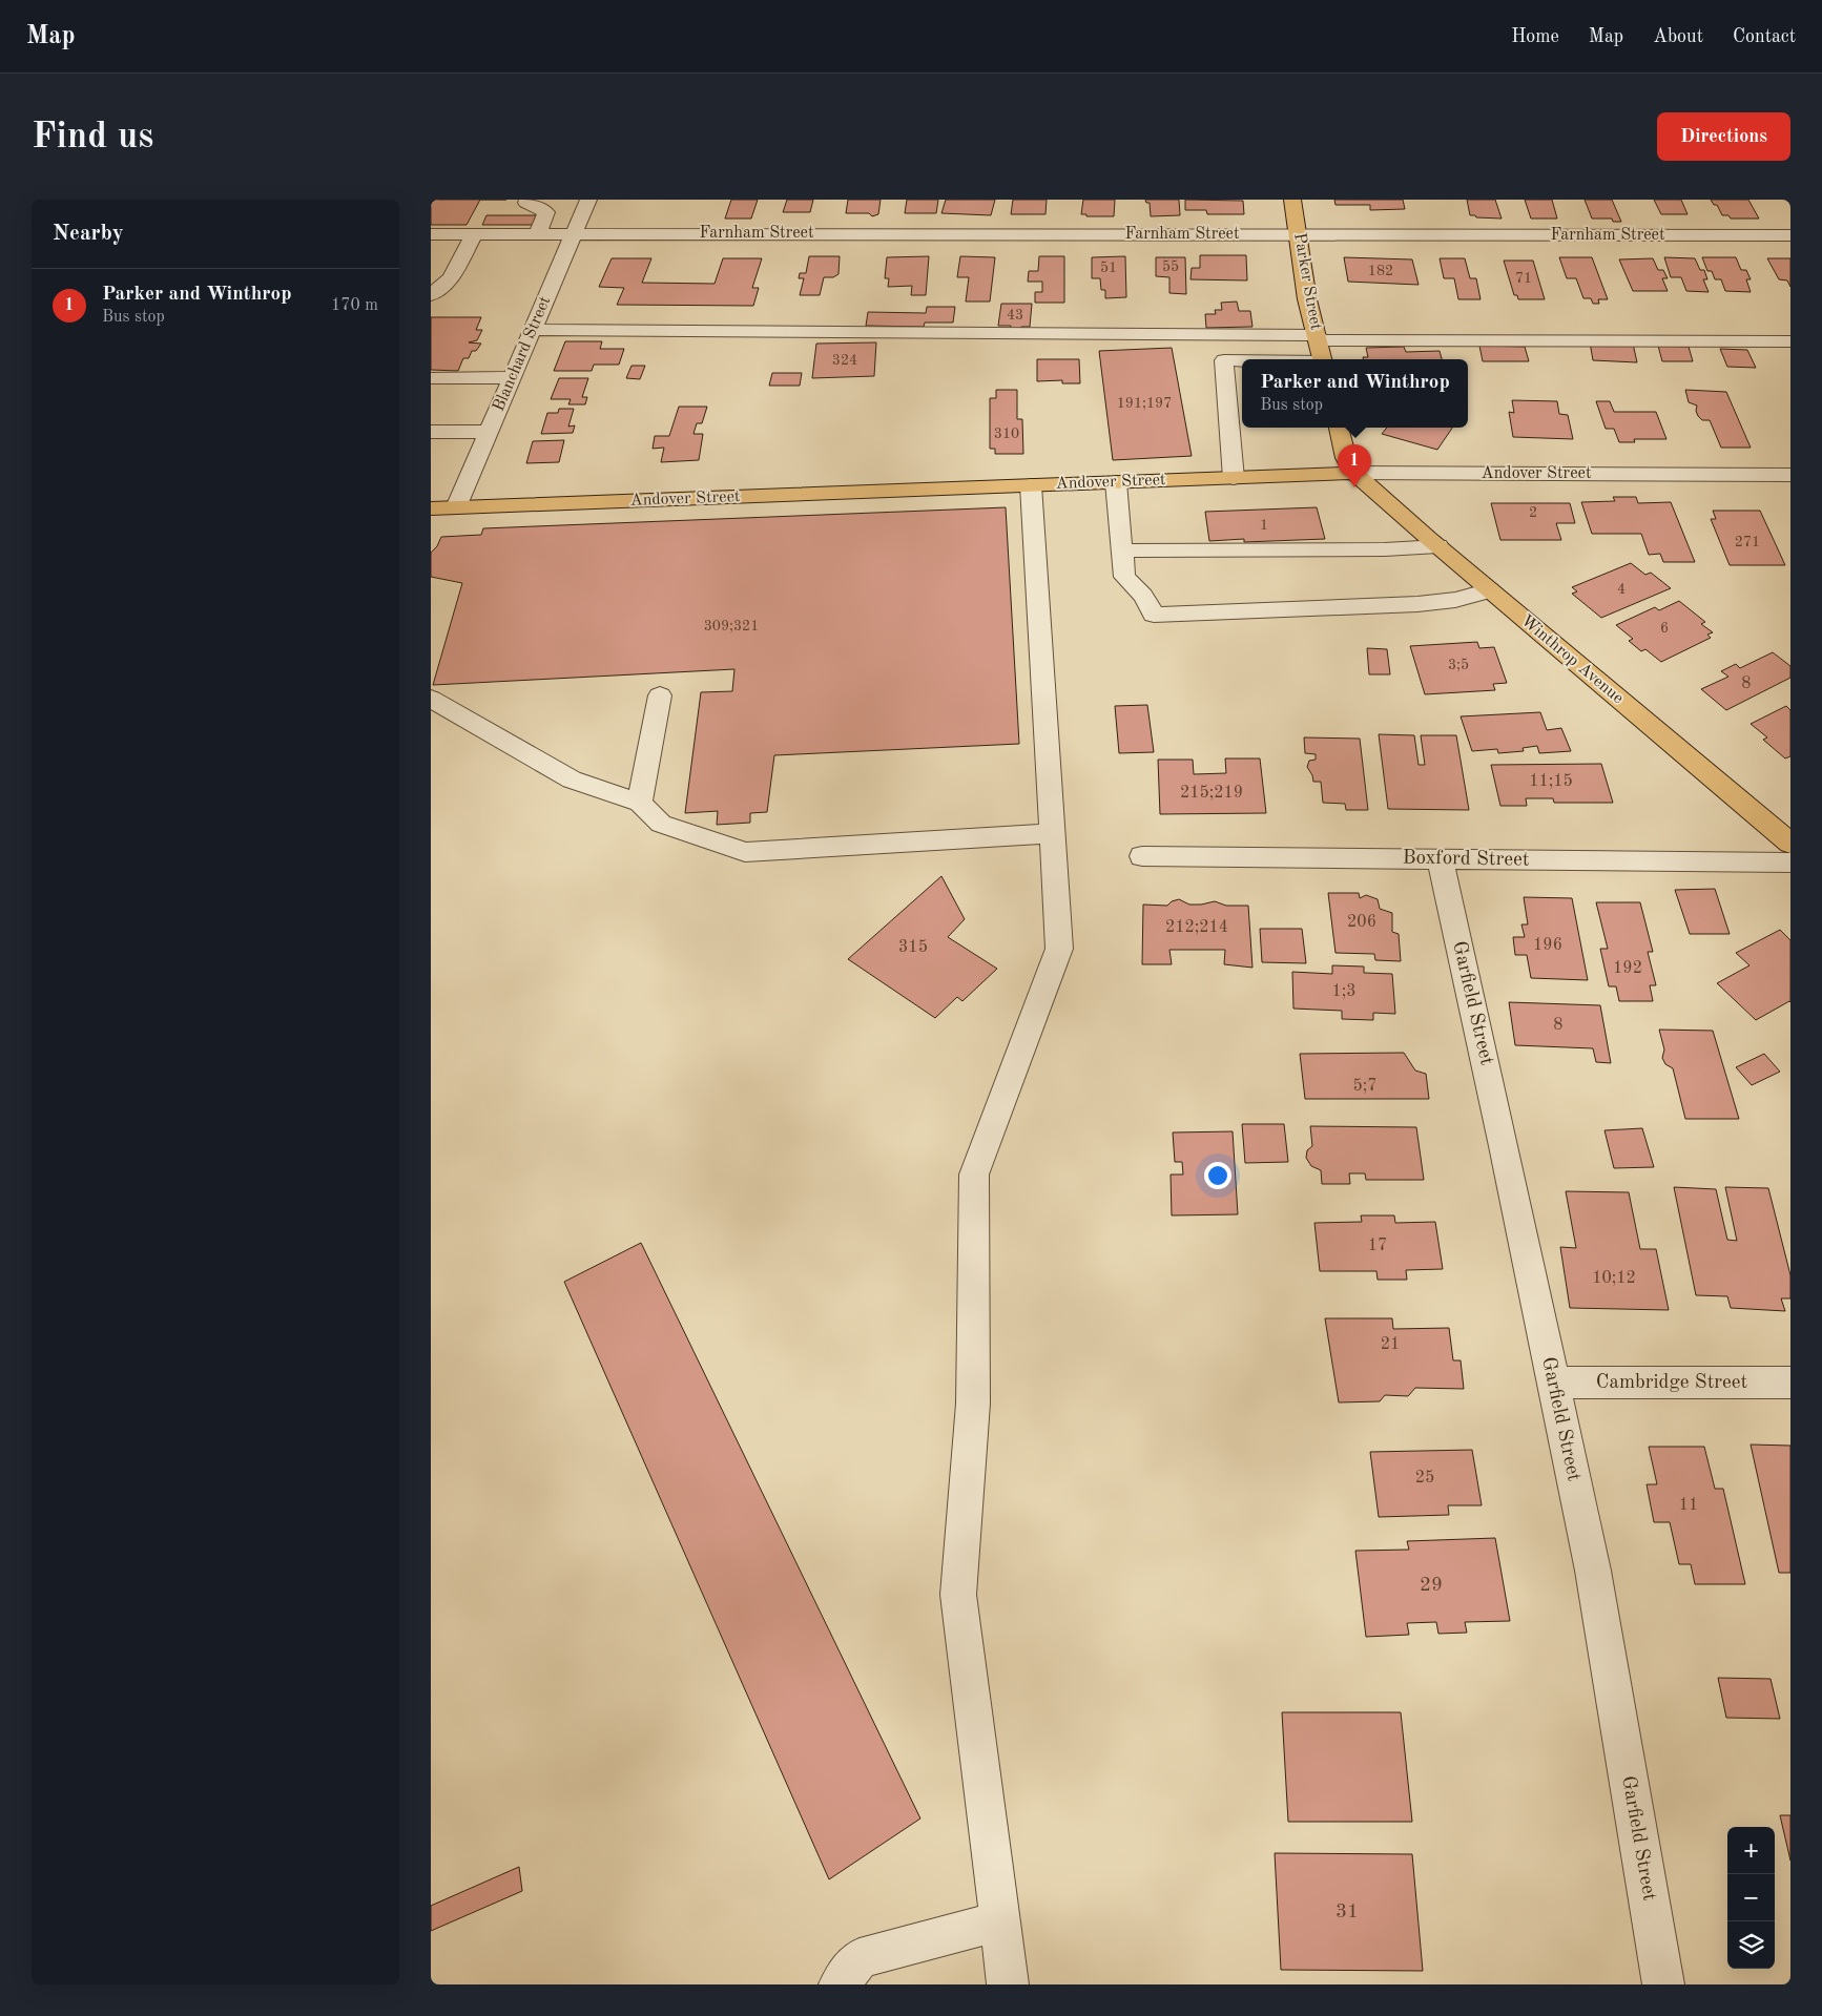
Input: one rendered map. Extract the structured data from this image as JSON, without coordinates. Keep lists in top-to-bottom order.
{
  "streets": {
    "main road": ["Parker Street", "Andover Street", "Winthrop Avenue"],
    "street": [
      "Farnham Street",
      "Blanchard Street",
      "Boxford Street",
      "Garfield Street",
      "Cambridge Street"
    ]
  },
  "crossings": [
    ["Farnham Street", "Parker Street"],
    ["Farnham Street", "Blanchard Street"],
    ["Blanchard Street", "Andover Street"],
    ["Andover Street", "Winthrop Avenue"],
    ["Boxford Street", "Garfield Street"],
    ["Garfield Street", "Cambridge Street"]
  ],
  "house_numbers": [
    "55",
    "51",
    "182",
    "71",
    "43",
    "324",
    "191;197",
    "310",
    "2",
    "1",
    "271",
    "4",
    "309;321",
    "6",
    "3;5",
    "8",
    "11;15",
    "215;219",
    "206",
    "212;214",
    "196",
    "315",
    "192",
    "1;3",
    "8",
    "5;7",
    "17",
    "10;12",
    "21",
    "25",
    "11",
    "29",
    "31"
  ],
  "page": {
    "header": "Map",
    "nav": [
      "Home",
      "Map",
      "About",
      "Contact"
    ],
    "buttons": "Directions",
    "title": "Find us",
    "heading": "Nearby",
    "list": [
      {
        "mark": "1",
        "name": "Parker and Winthrop",
        "note": "Bus stop",
        "value": "170 m"
      }
    ],
    "popup": ["Parker and Winthrop", "Bus stop"],
    "pins": "1",
    "map_buttons": ["+", "−"]
  }
}
